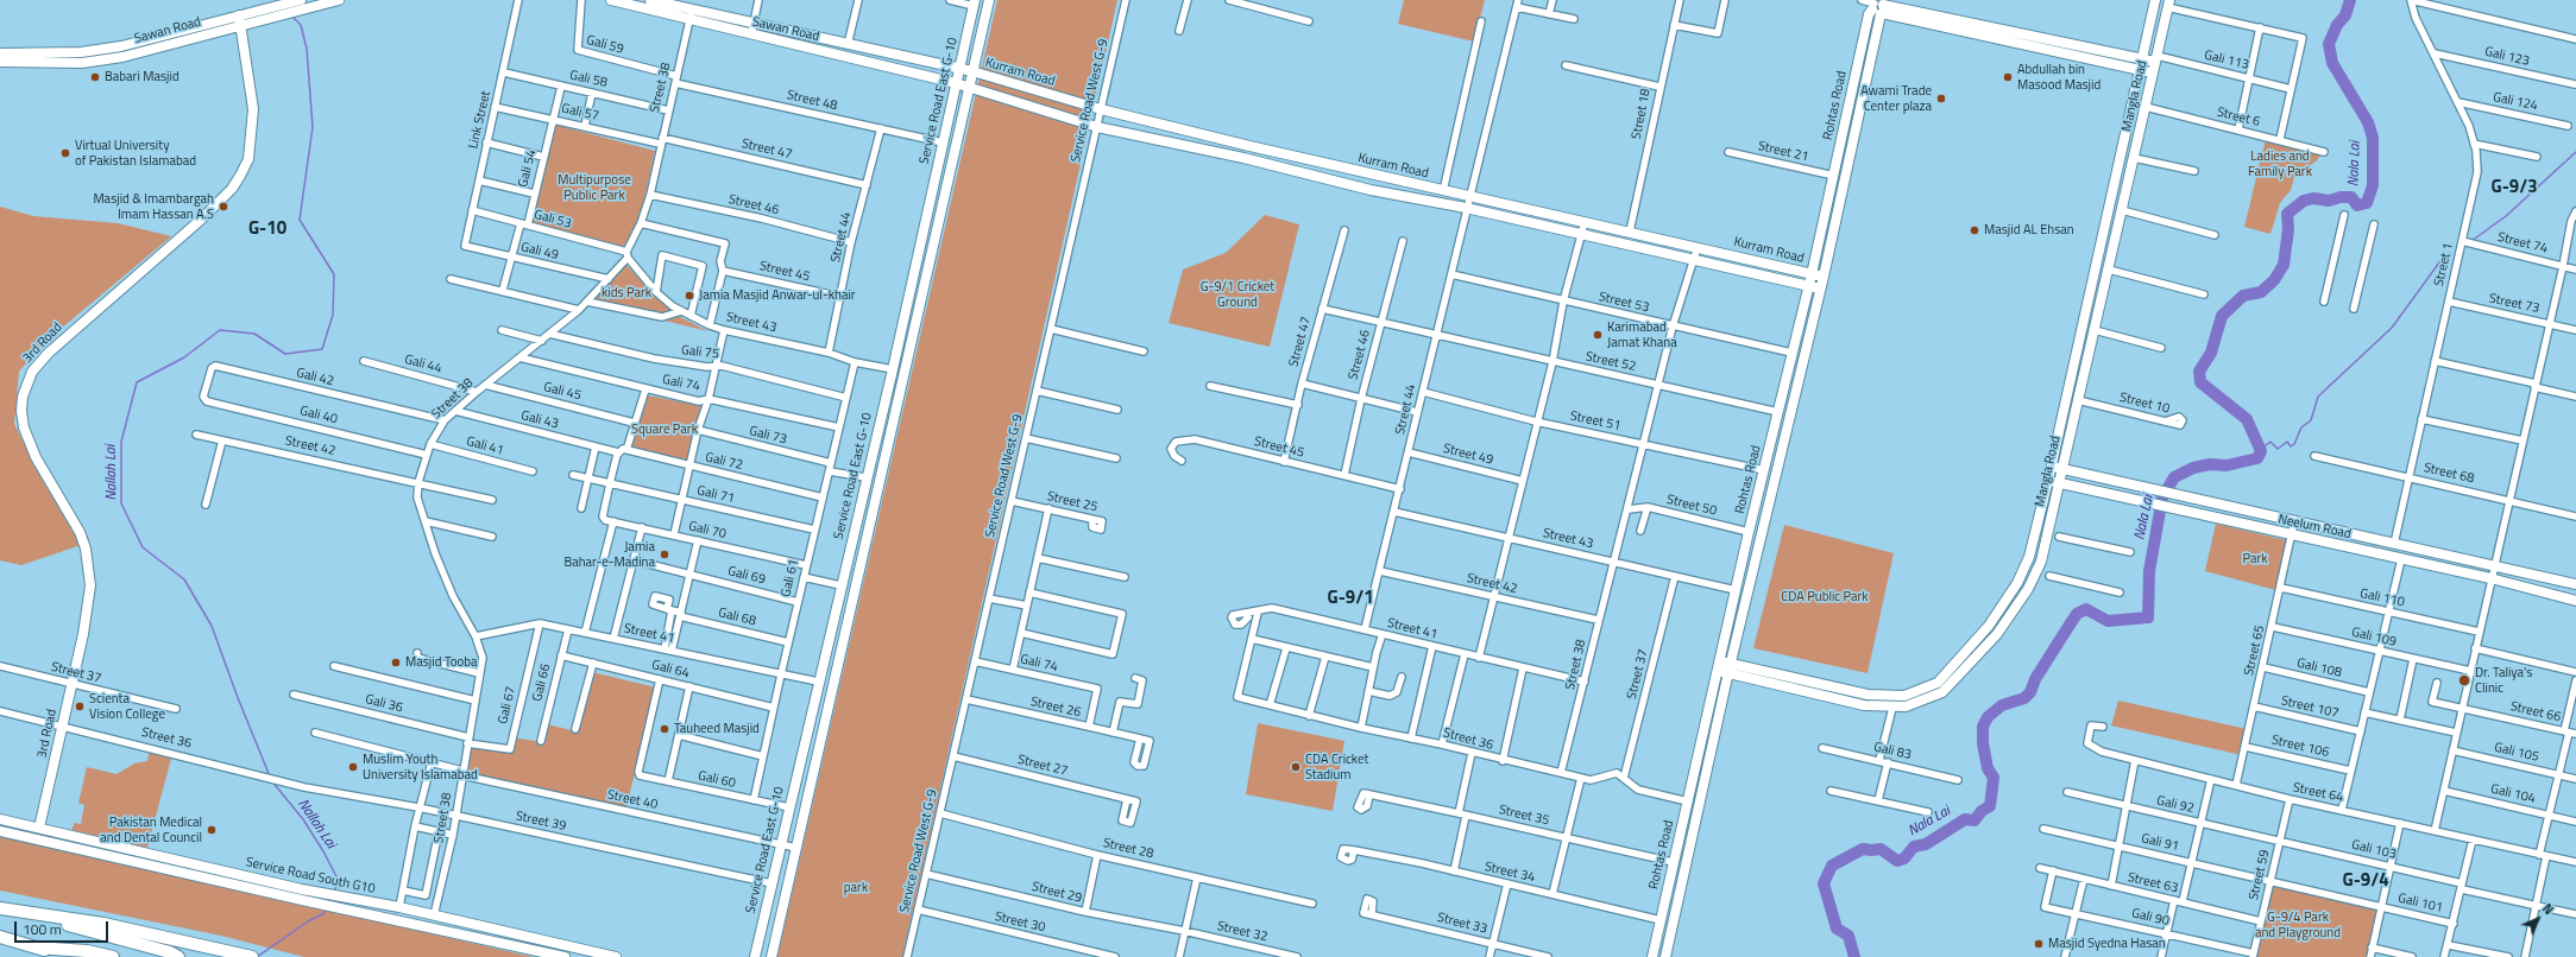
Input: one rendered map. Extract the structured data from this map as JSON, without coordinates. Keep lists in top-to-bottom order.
{
  "streets": {
    "main road": [
      "Sawan Road",
      "Kurram Road",
      "Mangla Road",
      "Service Road East G-10",
      "Rohtas Road",
      "3rd Road",
      "Neelum Road",
      "Service Road South G10"
    ],
    "street": [
      "Gali 59",
      "Gali 123",
      "Gali 113",
      "Gali 58",
      "Street 38",
      "Street 48",
      "Service Road West G-9",
      "Gali 124",
      "Gali 57",
      "Street 18",
      "Street 6",
      "Link Street",
      "Street 47",
      "Street 21",
      "Gali 54",
      "Street 46",
      "Gali 53",
      "Street 44",
      "Street 74",
      "Gali 49",
      "Street 1",
      "Street 45",
      "Street 53",
      "Street 73",
      "Street 43",
      "Gali 75",
      "Street 52",
      "Gali 44",
      "Gali 42",
      "Gali 74",
      "Gali 45",
      "Street 10",
      "Gali 40",
      "Gali 43",
      "Street 51",
      "Gali 73",
      "Street 42",
      "Gali 41",
      "Street 49",
      "Gali 72",
      "Street 68",
      "Gali 71",
      "Street 25",
      "Street 50",
      "Gali 70",
      "Gali 69",
      "Gali 61",
      "Gali 110",
      "Gali 68",
      "Street 41",
      "Gali 109",
      "Street 65",
      "Gali 108",
      "Gali 64",
      "Street 37",
      "Gali 66",
      "Gali 36",
      "Gali 67",
      "Street 26",
      "Street 107",
      "Street 66",
      "Street 36",
      "Street 106",
      "Gali 83",
      "Gali 105",
      "Street 27",
      "Gali 60",
      "Street 64",
      "Gali 104",
      "Street 40",
      "Gali 92",
      "Street 35",
      "Street 39",
      "Gali 91",
      "Street 28",
      "Gali 103",
      "Street 34",
      "Street 59",
      "Street 63",
      "Street 29",
      "Gali 101",
      "Gali 90",
      "Street 30",
      "Street 33",
      "Street 32"
    ]
  },
  "crossings": [
    ["Sawan Road", "Kurram Road"],
    ["Sawan Road", "Street 38"],
    ["Sawan Road", "Service Road East G-10"],
    ["Sawan Road", "3rd Road"],
    ["Gali 59", "Street 38"],
    ["Gali 123", "Street 1"],
    ["Gali 113", "Mangla Road"],
    ["Kurram Road", "Street 38"],
    ["Kurram Road", "Service Road East G-10"],
    ["Kurram Road", "Service Road West G-9"],
    ["Kurram Road", "Rohtas Road"],
    ["Kurram Road", "Street 18"],
    ["Kurram Road", "Street 44"],
    ["Gali 58", "Street 38"],
    ["Gali 58", "Link Street"],
    ["Gali 58", "Gali 54"],
    ["Street 38", "Street 48"],
    ["Street 38", "Gali 57"],
    ["Street 38", "Street 47"],
    ["Street 38", "Street 46"],
    ["Street 38", "Gali 53"],
    ["Street 38", "Gali 49"],
    ["Street 38", "Street 53"],
    ["Street 38", "Street 43"],
    ["Street 38", "Gali 75"],
    ["Street 38", "Street 52"],
    ["Street 38", "Gali 44"],
    ["Street 38", "Gali 42"],
    ["Street 38", "Gali 74"],
    ["Street 38", "Gali 45"],
    ["Street 38", "Gali 40"],
    ["Street 38", "Gali 43"],
    ["Street 38", "Street 51"],
    ["Street 38", "Street 42"],
    ["Street 38", "Gali 41"],
    ["Street 38", "Street 50"],
    ["Street 38", "Street 41"],
    ["Street 38", "Gali 36"],
    ["Street 38", "Gali 67"],
    ["Street 38", "Street 36"],
    ["Street 38", "Street 40"],
    ["Street 38", "Street 39"],
    ["Street 38", "Service Road South G10"],
    ["Mangla Road", "Rohtas Road"],
    ["Mangla Road", "Street 6"],
    ["Mangla Road", "Street 10"],
    ["Mangla Road", "Neelum Road"],
    ["Street 48", "Service Road East G-10"],
    ["Street 48", "Street 44"],
    ["Service Road East G-10", "Street 43"],
    ["Service Road East G-10", "Gali 73"],
    ["Service Road East G-10", "Street 41"],
    ["Service Road East G-10", "Gali 60"],
    ["Service Road East G-10", "Street 40"],
    ["Service Road East G-10", "Street 39"],
    ["Service Road West G-9", "Gali 74"],
    ["Service Road West G-9", "Street 25"],
    ["Service Road West G-9", "Street 26"],
    ["Service Road West G-9", "Street 27"],
    ["Service Road West G-9", "Street 28"],
    ["Service Road West G-9", "Street 29"],
    ["Service Road West G-9", "Street 30"],
    ["Gali 124", "Street 1"],
    ["Rohtas Road", "Street 21"],
    ["Rohtas Road", "Street 53"],
    ["Rohtas Road", "Street 43"],
    ["Rohtas Road", "Street 52"],
    ["Rohtas Road", "Street 51"],
    ["Rohtas Road", "Street 50"],
    ["Rohtas Road", "Street 35"],
    ["Rohtas Road", "Street 34"],
    ["Gali 57", "Link Street"],
    ["Gali 57", "Street 47"],
    ["Gali 57", "Gali 54"],
    ["Link Street", "Gali 53"],
    ["Link Street", "Gali 49"],
    ["Street 47", "Street 44"],
    ["Street 47", "Street 45"],
    ["Street 47", "Street 52"],
    ["Gali 54", "Gali 53"],
    ["Gali 54", "Gali 49"],
    ["Street 46", "Street 44"],
    ["Street 46", "Street 45"],
    ["Street 46", "Street 52"],
    ["Gali 53", "Street 43"],
    ["Street 44", "Street 45"],
    ["Street 44", "Street 53"],
    ["Street 44", "Street 43"],
    ["Street 44", "Street 52"],
    ["Street 44", "Street 51"],
    ["Street 44", "Street 42"],
    ["Street 44", "Street 49"],
    ["Street 44", "Street 41"],
    ["Street 74", "Street 1"],
    ["Street 1", "Street 73"],
    ["Street 1", "Street 68"],
    ["Street 1", "Neelum Road"],
    ["Street 43", "Gali 61"],
    ["Street 43", "Street 37"],
    ["3rd Road", "Street 37"],
    ["3rd Road", "Street 36"],
    ["3rd Road", "Service Road South G10"],
    ["Gali 75", "Gali 61"],
    ["Gali 42", "Gali 40"],
    ["Gali 74", "Gali 61"],
    ["Gali 74", "Street 26"],
    ["Gali 43", "Gali 72"],
    ["Gali 73", "Gali 61"],
    ["Gali 72", "Gali 61"],
    ["Gali 71", "Gali 70"],
    ["Gali 71", "Gali 61"],
    ["Neelum Road", "Street 65"],
    ["Gali 70", "Gali 61"],
    ["Gali 69", "Gali 61"],
    ["Gali 61", "Gali 68"],
    ["Gali 61", "Street 41"],
    ["Gali 61", "Gali 64"],
    ["Gali 61", "Gali 60"],
    ["Gali 110", "Street 65"],
    ["Gali 68", "Street 41"],
    ["Street 41", "Gali 66"],
    ["Street 41", "Gali 67"],
    ["Gali 109", "Street 65"],
    ["Street 65", "Gali 108"],
    ["Street 65", "Street 107"],
    ["Street 65", "Street 106"],
    ["Street 65", "Street 64"],
    ["Gali 64", "Gali 66"],
    ["Gali 64", "Gali 60"],
    ["Street 37", "Street 36"],
    ["Gali 36", "Gali 67"],
    ["Street 36", "Street 39"],
    ["Street 64", "Street 59"],
    ["Gali 92", "Gali 103"],
    ["Gali 92", "Street 59"],
    ["Gali 91", "Street 59"],
    ["Gali 91", "Gali 101"],
    ["Gali 103", "Street 59"],
    ["Street 59", "Street 63"],
    ["Street 59", "Gali 101"],
    ["Street 59", "Gali 90"],
    ["Street 63", "Gali 90"],
    ["Street 29", "Street 32"]
  ],
  "districts": [
    "G-9/3",
    "G-10",
    "G-9/1",
    "G-9/4"
  ],
  "water": ["Nala Lai", "Nallah Lai"],
  "parks": [
    "Ladies and Family Park",
    "Multipurpose Public Park",
    "G-9/1 Cricket Ground",
    "kids Park",
    "Square Park",
    "Park",
    "CDA Public Park",
    "park",
    "G-9/4 Park and Playground"
  ],
  "places": [
    "Babari Masjid",
    "Abdullah bin Masood Masjid",
    "Awami Trade Center plaza",
    "Virtual University of Pakistan Islamabad",
    "Masjid & Imambargah Imam Hassan A.S",
    "Masjid AL Ehsan",
    "Jamia Masjid Anwar-ul-khair",
    "Karimabad Jamat Khana",
    "Jamia Bahar-e-Madina",
    "Masjid Tooba",
    "Dr. Taliya's Clinic",
    "Scienta Vision College",
    "Tauheed Masjid",
    "Muslim Youth University Islamabad",
    "CDA Cricket Stadium",
    "Pakistan Medical and Dental Council",
    "Masjid Syedna Hasan"
  ],
  "scale_bar": "100 m",
  "north": "top right"
}
